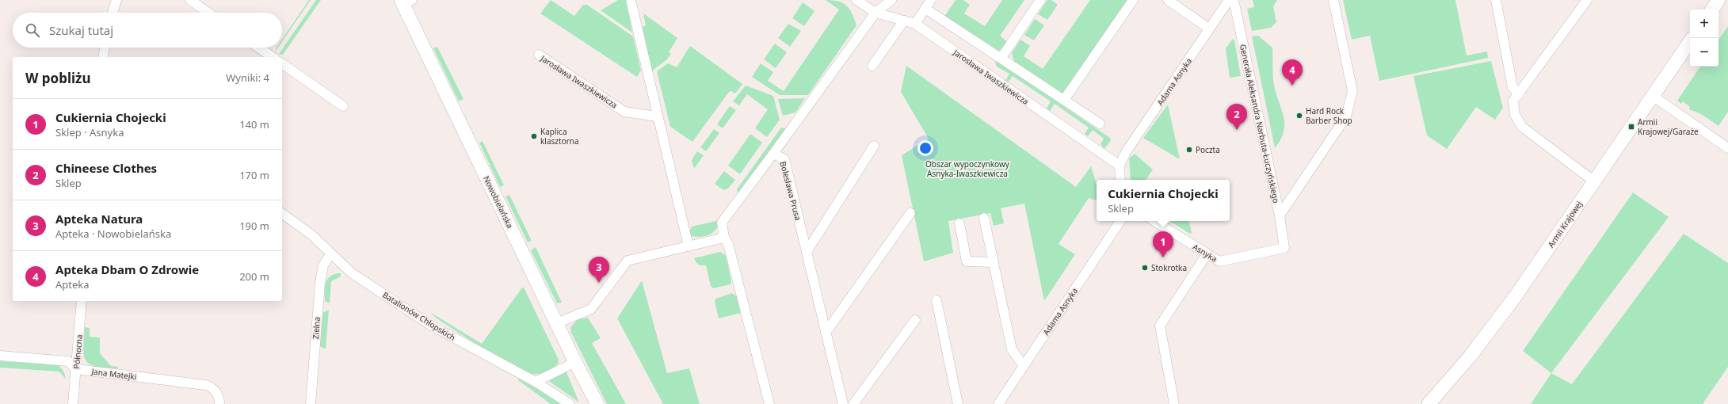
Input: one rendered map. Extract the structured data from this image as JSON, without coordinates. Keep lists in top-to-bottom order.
{
  "streets": {
    "street": [
      "Jarosława Iwaszkiewicza",
      "Adama Asnyka",
      "Generała Aleksandra Narbuta-Łuczyńskiego",
      "Bolesława Prusa",
      "Nowobielańska",
      "Armii Krajowej",
      "Asnyka",
      "Batalionów Chłopskich",
      "Zielna",
      "Północna",
      "Jana Matejki"
    ]
  },
  "crossings": [
    ["Jarosława Iwaszkiewicza", "Adama Asnyka"],
    ["Jarosława Iwaszkiewicza", "Bolesława Prusa"],
    ["Generała Aleksandra Narbuta-Łuczyńskiego", "Asnyka"],
    ["Batalionów Chłopskich", "Zielna"],
    ["Północna", "Jana Matejki"]
  ],
  "parks": ["Obszar wypoczynkowy Asnyka-Iwaszkiewicza"],
  "places": {
    "other": [
      "Hard Rock Barber Shop",
      "Kaplica klasztorna",
      "Poczta",
      "Stokrotka"
    ],
    "transit": ["Armii Krajowej/Garaże"]
  },
  "page": {
    "map_buttons": ["+", "−"],
    "search": "Szukaj tutaj",
    "heading": ["W pobliżu", "Wyniki: 4"],
    "pins": [
      "4",
      "2",
      "1",
      "3"
    ],
    "list": [
      {
        "mark": "1",
        "name": "Cukiernia Chojecki",
        "note": "Sklep · Asnyka",
        "value": "140 m"
      },
      {
        "mark": "2",
        "name": "Chineese Clothes",
        "note": "Sklep",
        "value": "170 m"
      },
      {
        "mark": "3",
        "name": "Apteka Natura",
        "note": "Apteka · Nowobielańska",
        "value": "190 m"
      },
      {
        "mark": "4",
        "name": "Apteka Dbam O Zdrowie",
        "note": "Apteka",
        "value": "200 m"
      }
    ],
    "popup": ["Cukiernia Chojecki", "Sklep"]
  }
}
